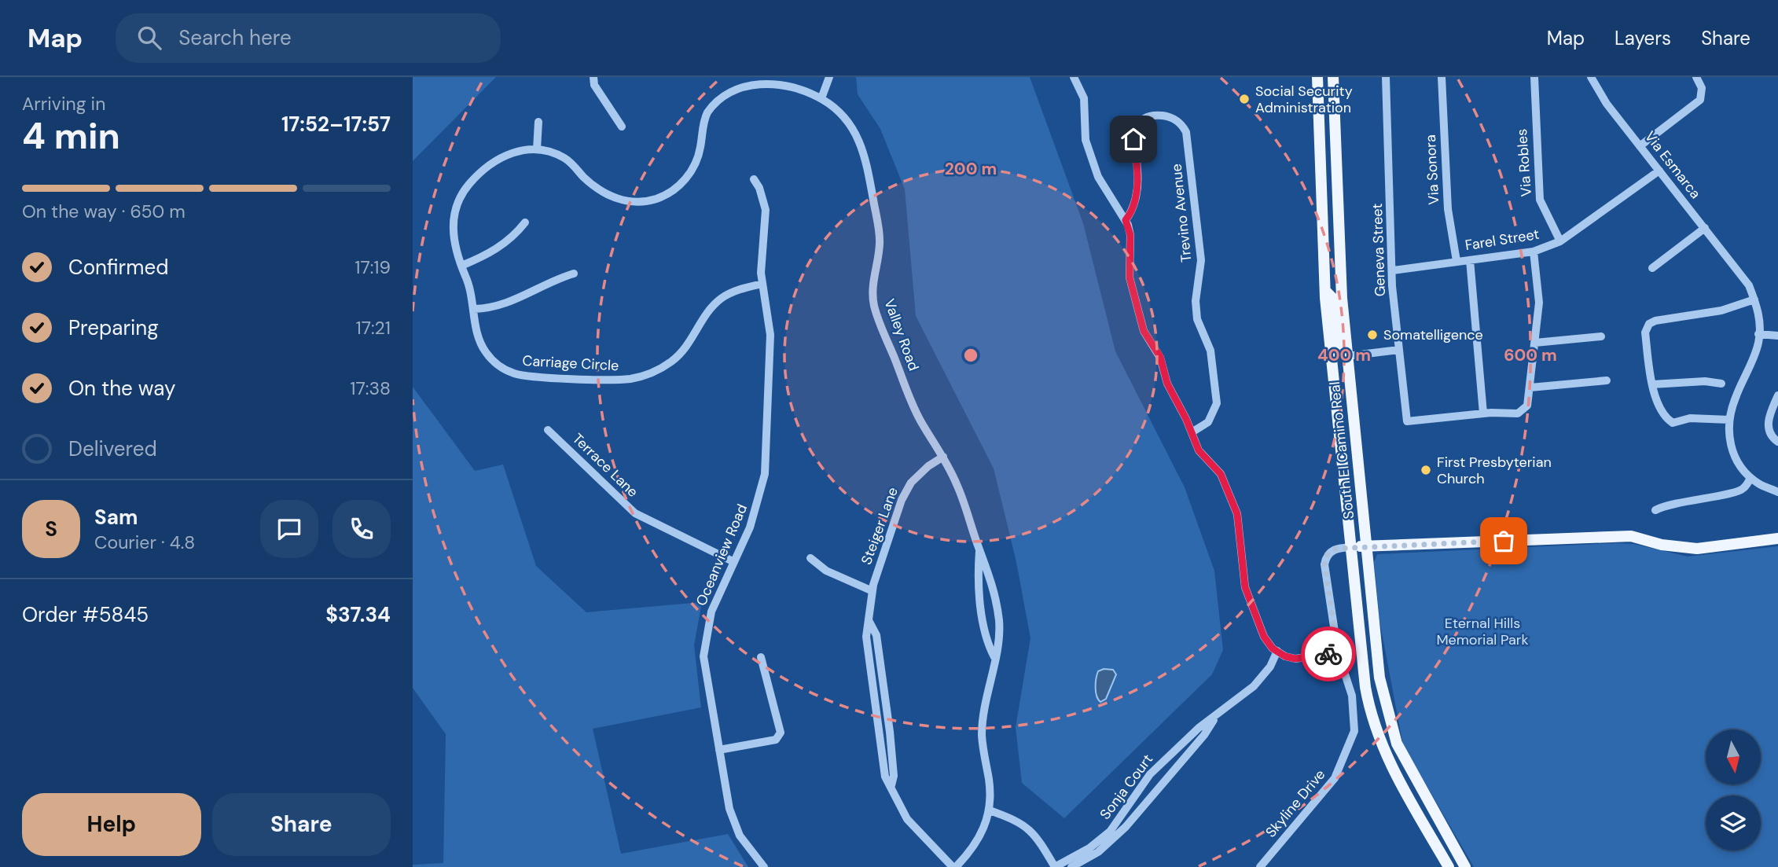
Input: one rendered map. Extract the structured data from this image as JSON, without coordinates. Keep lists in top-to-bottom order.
{
  "streets": {
    "main road": ["South El Camino Real"],
    "street": [
      "Via Robles",
      "Via Esmarca",
      "Via Sonora",
      "Trevino Avenue",
      "Farel Street",
      "Geneva Street",
      "Valley Road",
      "Carriage Circle",
      "Terrace Lane",
      "Steiger Lane",
      "Oceanview Road",
      "Sonja Court",
      "Skyline Drive"
    ]
  },
  "crossings": [
    ["Via Robles", "Farel Street"],
    ["Via Esmarca", "Farel Street"],
    ["Via Sonora", "Farel Street"],
    ["Farel Street", "Geneva Street"],
    ["Valley Road", "Carriage Circle"],
    ["Valley Road", "Steiger Lane"],
    ["Carriage Circle", "Oceanview Road"],
    ["South El Camino Real", "Skyline Drive"],
    ["Terrace Lane", "Oceanview Road"]
  ],
  "parks": ["Eternal Hills Memorial Park"],
  "places": ["Social Security Administration", "Somatelligence", "First Presbyterian Church"],
  "north": "bottom",
  "page": {
    "header": "Map",
    "search": "Search here",
    "nav": ["Map", "Layers", "Share"],
    "heading": ["4 min", "Arriving in", "17:52–17:57"],
    "panel": [
      "Sam",
      "Courier · 4.8",
      "Order #5845",
      "$37.34"
    ],
    "bar": "On the way · 650 m",
    "list": [
      ["Confirmed", "17:19"],
      ["Preparing", "17:21"],
      ["On the way", "17:38"],
      "Delivered"
    ],
    "round": "S",
    "buttons": ["Help", "Share"]
  },
  "rings": ["200 m", "400 m", "600 m"]
}
